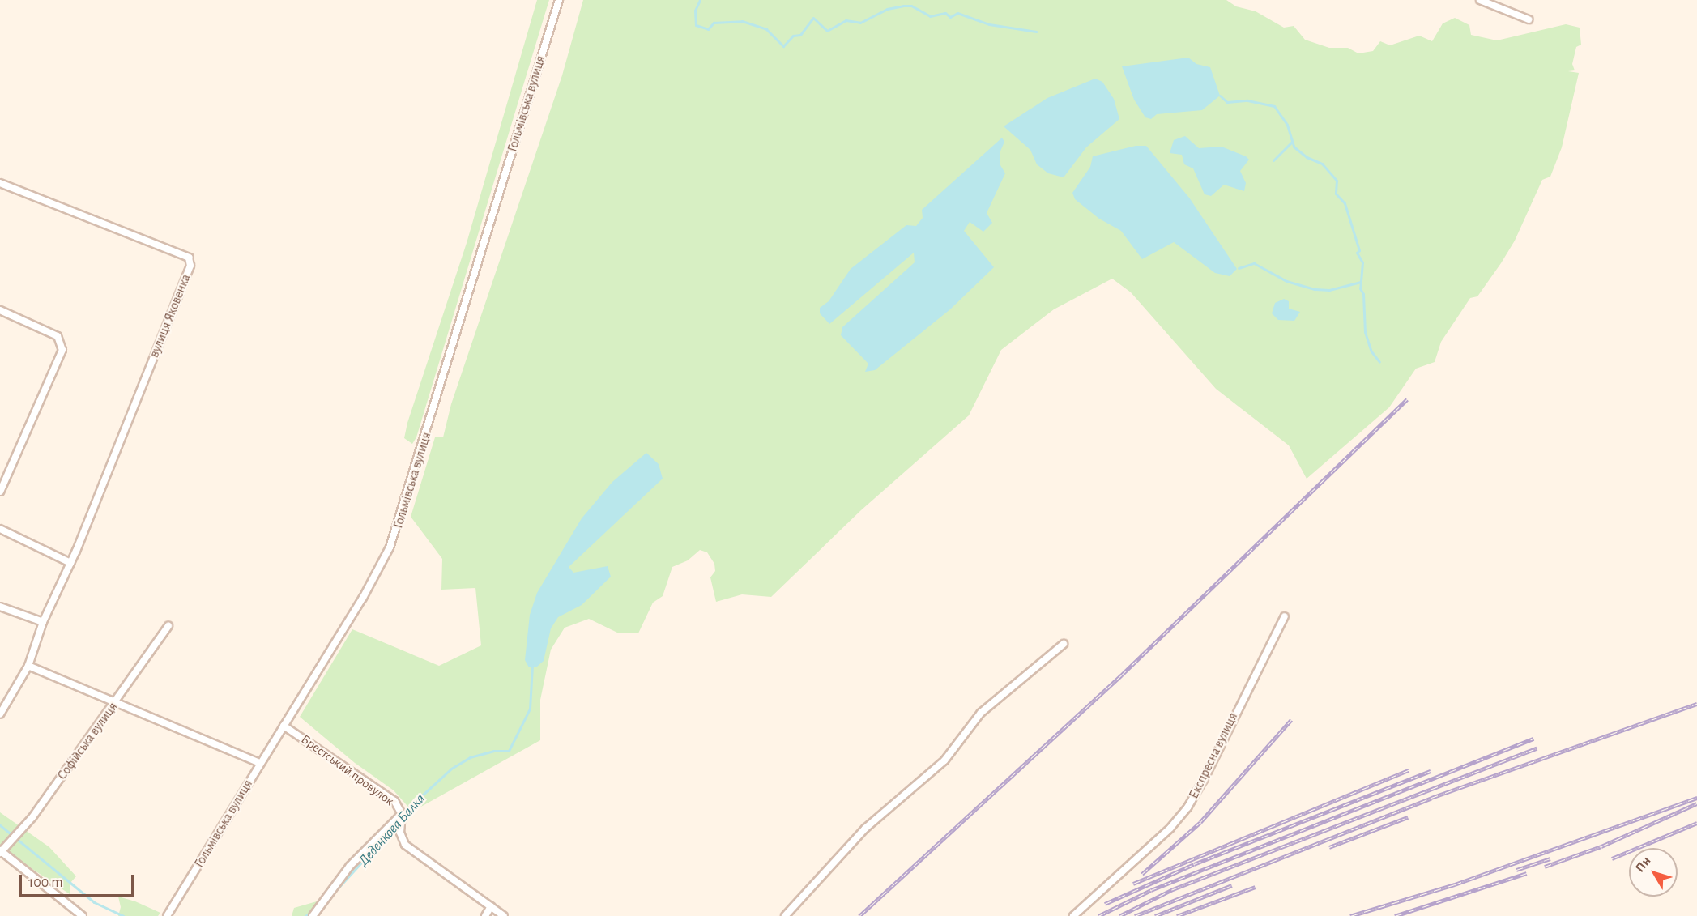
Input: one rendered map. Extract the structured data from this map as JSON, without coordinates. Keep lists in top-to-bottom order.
{
  "streets": {
    "street": [
      "Гольмівська вулиця",
      "вулиця Яковенка",
      "Софійська вулиця",
      "Експресна вулиця",
      "Брестський провулок"
    ]
  },
  "crossings": [
    ["Гольмівська вулиця", "Брестський провулок"]
  ],
  "water": ["Деденкова Балка"],
  "scale_bar": "100 m",
  "north": "top left"
}
